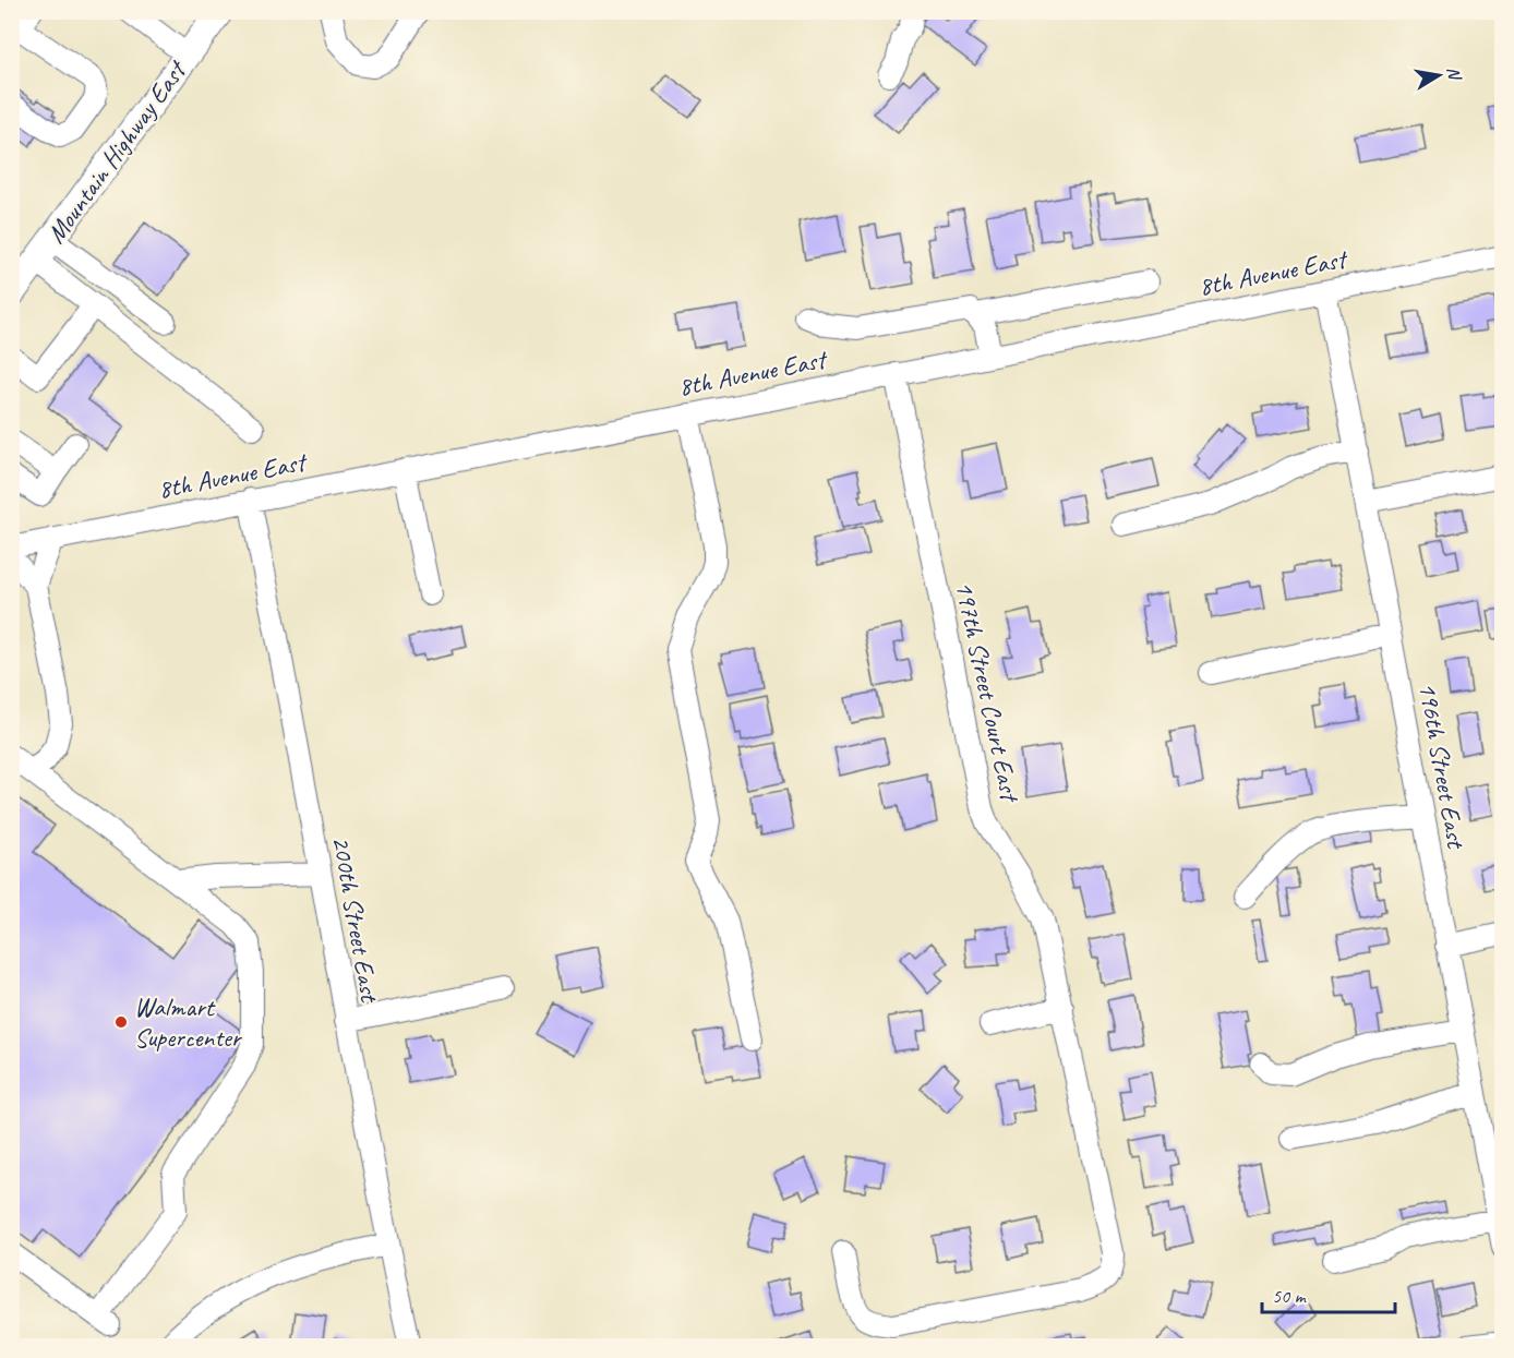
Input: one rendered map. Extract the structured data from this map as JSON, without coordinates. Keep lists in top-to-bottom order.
{
  "streets": {
    "main road": ["Mountain Highway East"],
    "street": [
      "8th Avenue East",
      "197th Street Court East",
      "196th Street East",
      "200th Street East"
    ]
  },
  "crossings": [
    ["8th Avenue East", "197th Street Court East"],
    ["8th Avenue East", "196th Street East"],
    ["8th Avenue East", "200th Street East"]
  ],
  "places": ["Walmart Supercenter"],
  "scale_bar": "50 m",
  "north": "right"
}
